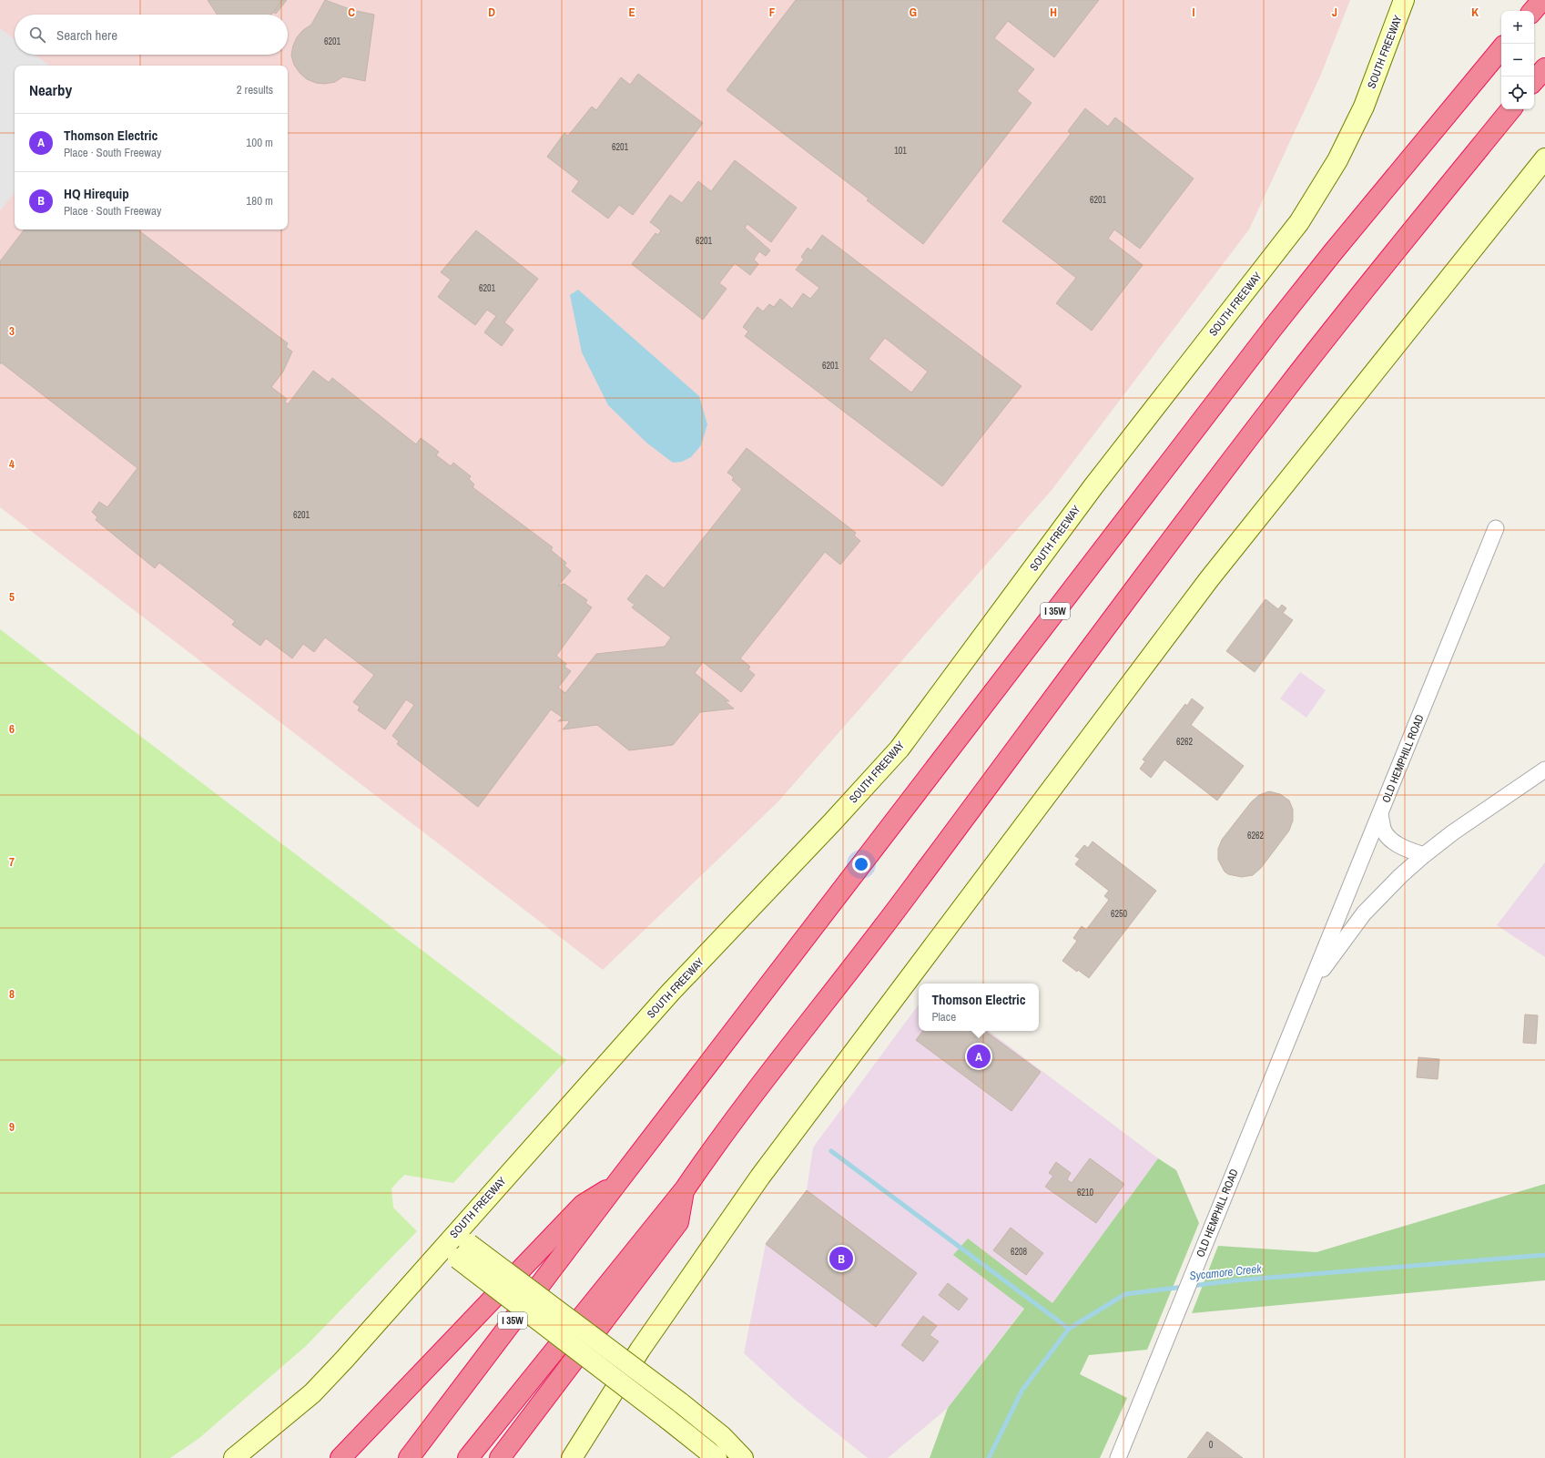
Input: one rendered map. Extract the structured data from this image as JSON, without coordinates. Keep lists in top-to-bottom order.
{
  "streets": {
    "highway": ["I 35W"],
    "main road": ["SOUTH FREEWAY"],
    "street": ["OLD HEMPHILL ROAD"]
  },
  "water": ["Sycamore Creek"],
  "house_numbers": [
    "6201",
    "6201",
    "101",
    "6201",
    "6201",
    "6201",
    "6201",
    "6201",
    "6262",
    "6262",
    "6250",
    "6210",
    "6208",
    "0"
  ],
  "page": {
    "map_buttons": ["+", "−"],
    "search": "Search here",
    "heading": ["Nearby", "2 results"],
    "list": [
      {
        "mark": "A",
        "name": "Thomson Electric",
        "note": "Place · South Freeway",
        "value": "100 m"
      },
      {
        "mark": "B",
        "name": "HQ Hirequip",
        "note": "Place · South Freeway",
        "value": "180 m"
      }
    ],
    "popup": ["Thomson Electric", "Place"],
    "pins": ["A", "B"]
  },
  "grid": {
    "columns": [
      "C",
      "D",
      "E",
      "F",
      "G",
      "H",
      "I",
      "J",
      "K"
    ],
    "rows": [
      "3",
      "4",
      "5",
      "6",
      "7",
      "8",
      "9"
    ]
  }
}
